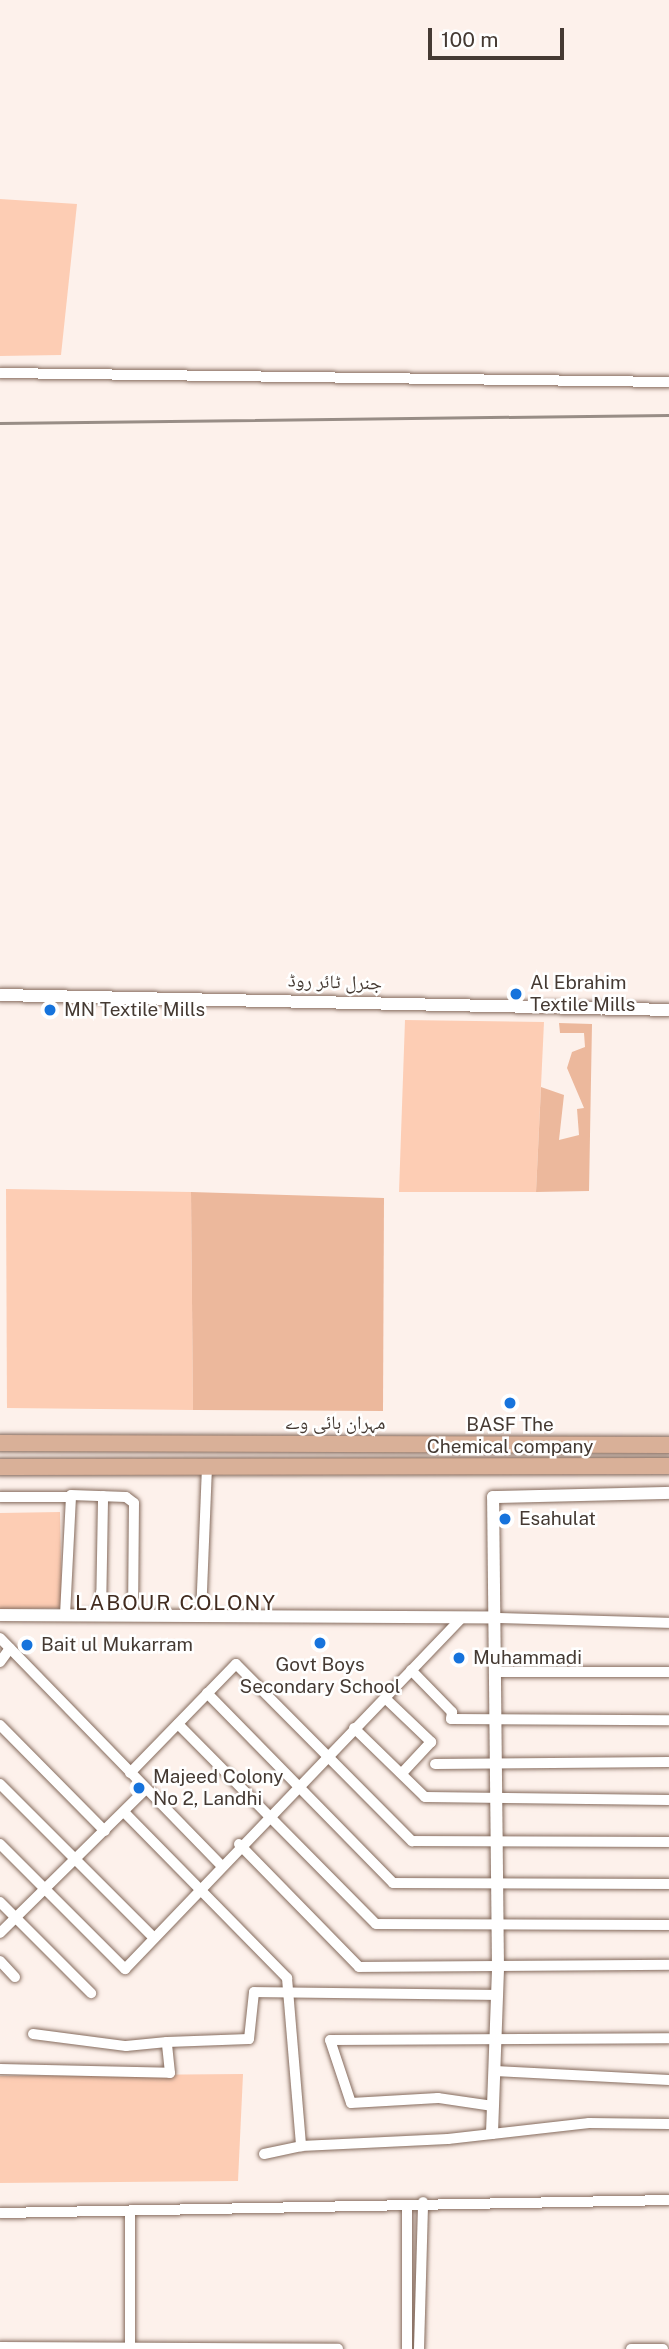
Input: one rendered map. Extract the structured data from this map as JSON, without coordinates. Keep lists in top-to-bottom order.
{
  "streets": {
    "main road": ["مہران ہائی وے"],
    "street": ["جنرل ٹائر روڈ"]
  },
  "districts": ["LABOUR COLONY"],
  "places": [
    "Al Ebrahim Textile Mills",
    "MN Textile Mills",
    "BASF The Chemical company",
    "Esahulat",
    "Govt Boys Secondary School",
    "Bait ul Mukarram",
    "Muhammadi",
    "Majeed Colony No 2, Landhi"
  ],
  "scale_bar": "100 m"
}
